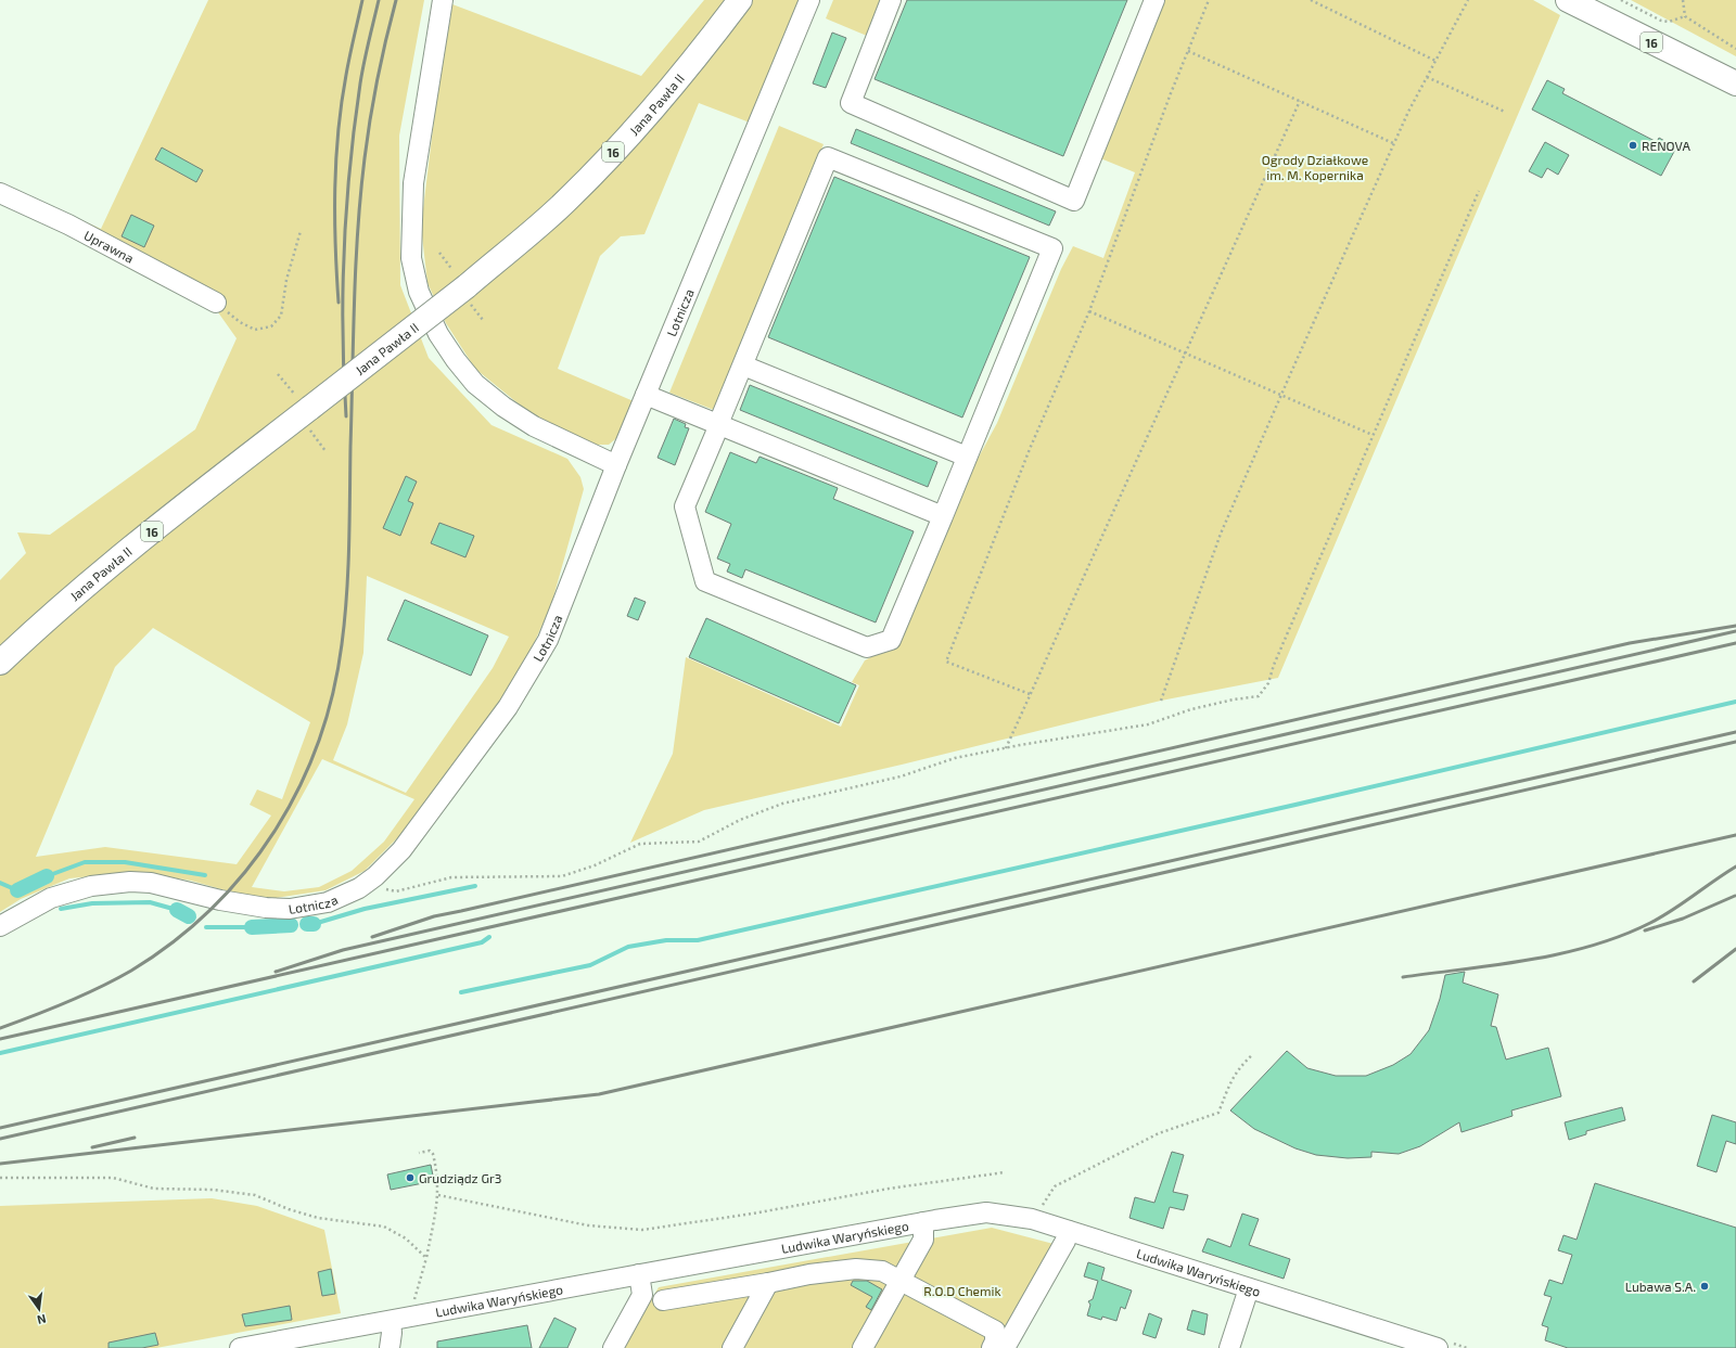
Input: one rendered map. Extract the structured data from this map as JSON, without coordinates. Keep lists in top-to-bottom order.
{
  "streets": {
    "main road": ["16", "Jana Pawła II"],
    "street": ["Uprawna", "Lotnicza", "Ludwika Waryńskiego"]
  },
  "parks": ["Ogrody Działkowe im. M. Kopernika", "R.O.D Chemik"],
  "places": ["RENOVA", "Grudziądz Gr3", "Lubawa S.A."],
  "north": "bottom"
}
